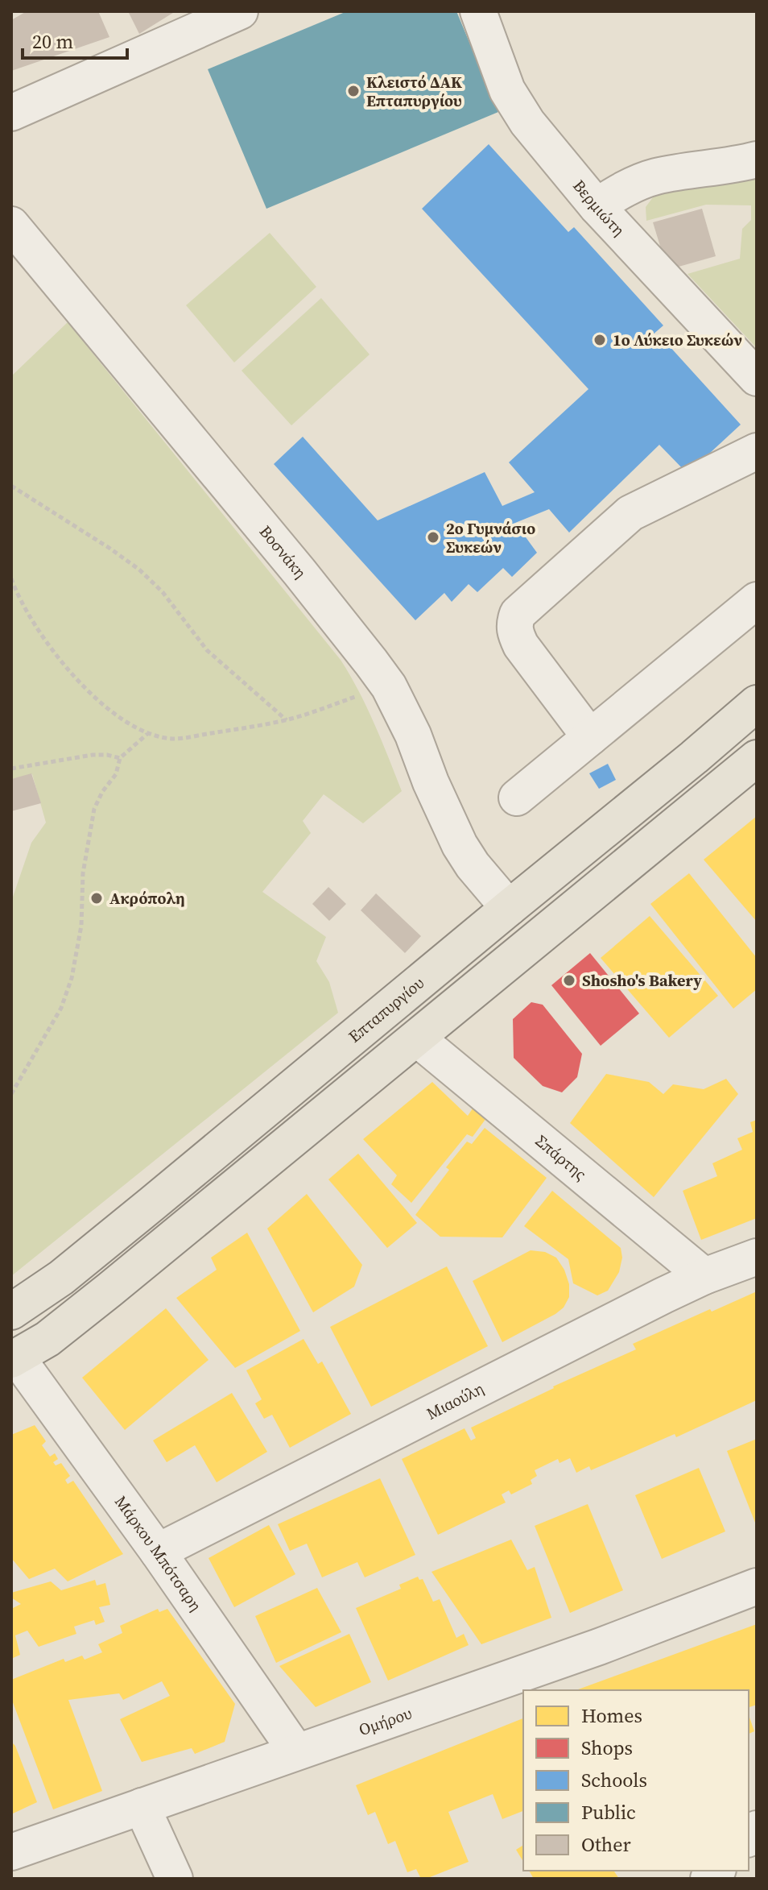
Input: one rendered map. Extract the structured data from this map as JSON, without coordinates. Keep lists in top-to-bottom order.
{
  "streets": {
    "main road": ["Επταπυργίου"],
    "street": [
      "Βερμιώτη",
      "Βοσνάκη",
      "Σπάρτης",
      "Μιαούλη",
      "Μάρκου Μπότσαρη",
      "Ομήρου"
    ]
  },
  "crossings": [
    ["Βοσνάκη", "Επταπυργίου"],
    ["Σπάρτης", "Μιαούλη"],
    ["Μιαούλη", "Μάρκου Μπότσαρη"],
    ["Μάρκου Μπότσαρη", "Ομήρου"]
  ],
  "places": [
    "Κλειστό ΔΑΚ Επταπυργίου",
    "1ο Λύκειο Συκεών",
    "2ο Γυμνάσιο Συκεών",
    "Ακρόπολη",
    "Shosho's Bakery"
  ],
  "legend": [
    "Homes",
    "Shops",
    "Schools",
    "Public",
    "Other"
  ],
  "scale_bar": "20 m"
}
